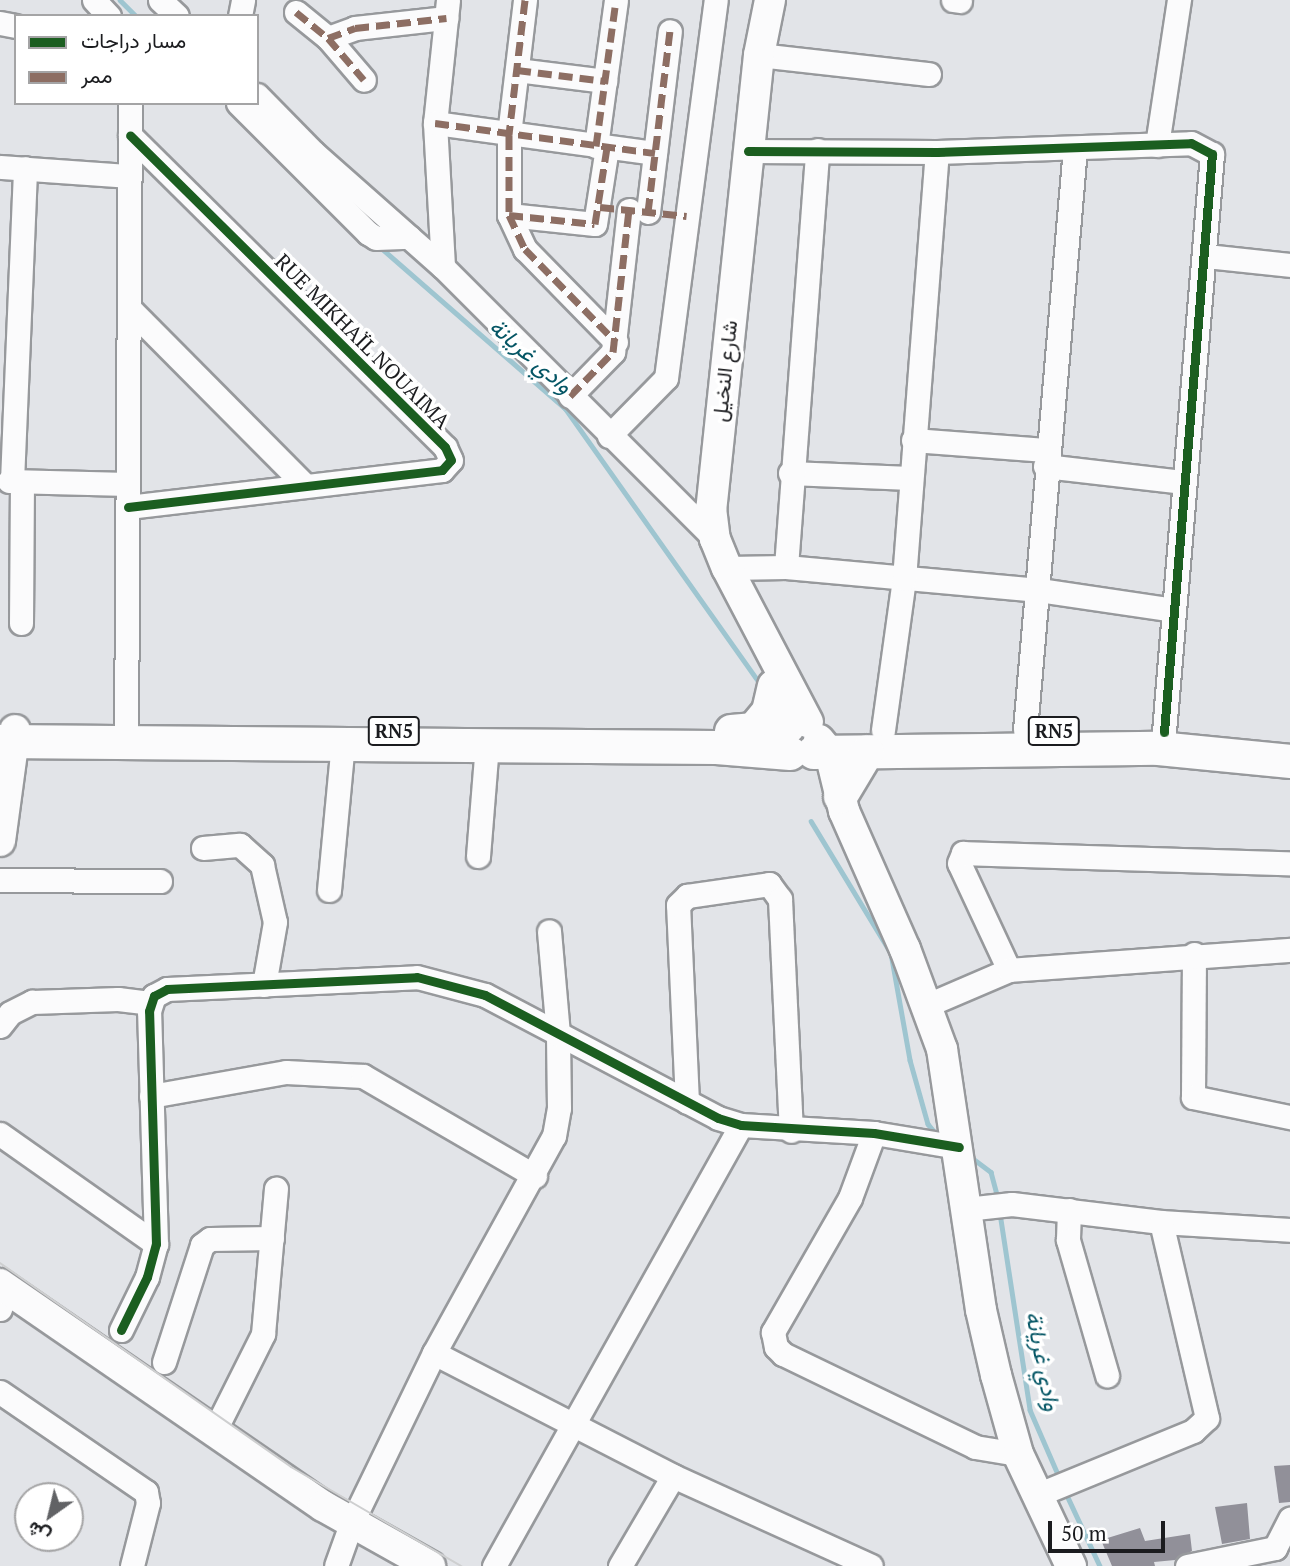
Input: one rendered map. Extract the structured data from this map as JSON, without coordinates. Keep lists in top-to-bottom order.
{
  "streets": {
    "highway": ["RN5"],
    "main road": ["شارع النخيل"],
    "street": ["RUE MIKHAÏL NOUAIMA"]
  },
  "crossings": [
    ["شارع النخيل", "RN5"]
  ],
  "water": ["وادي غريانة"],
  "legend": ["مسار دراجات", "ممر"],
  "scale_bar": "50 m",
  "north": "bottom left"
}
